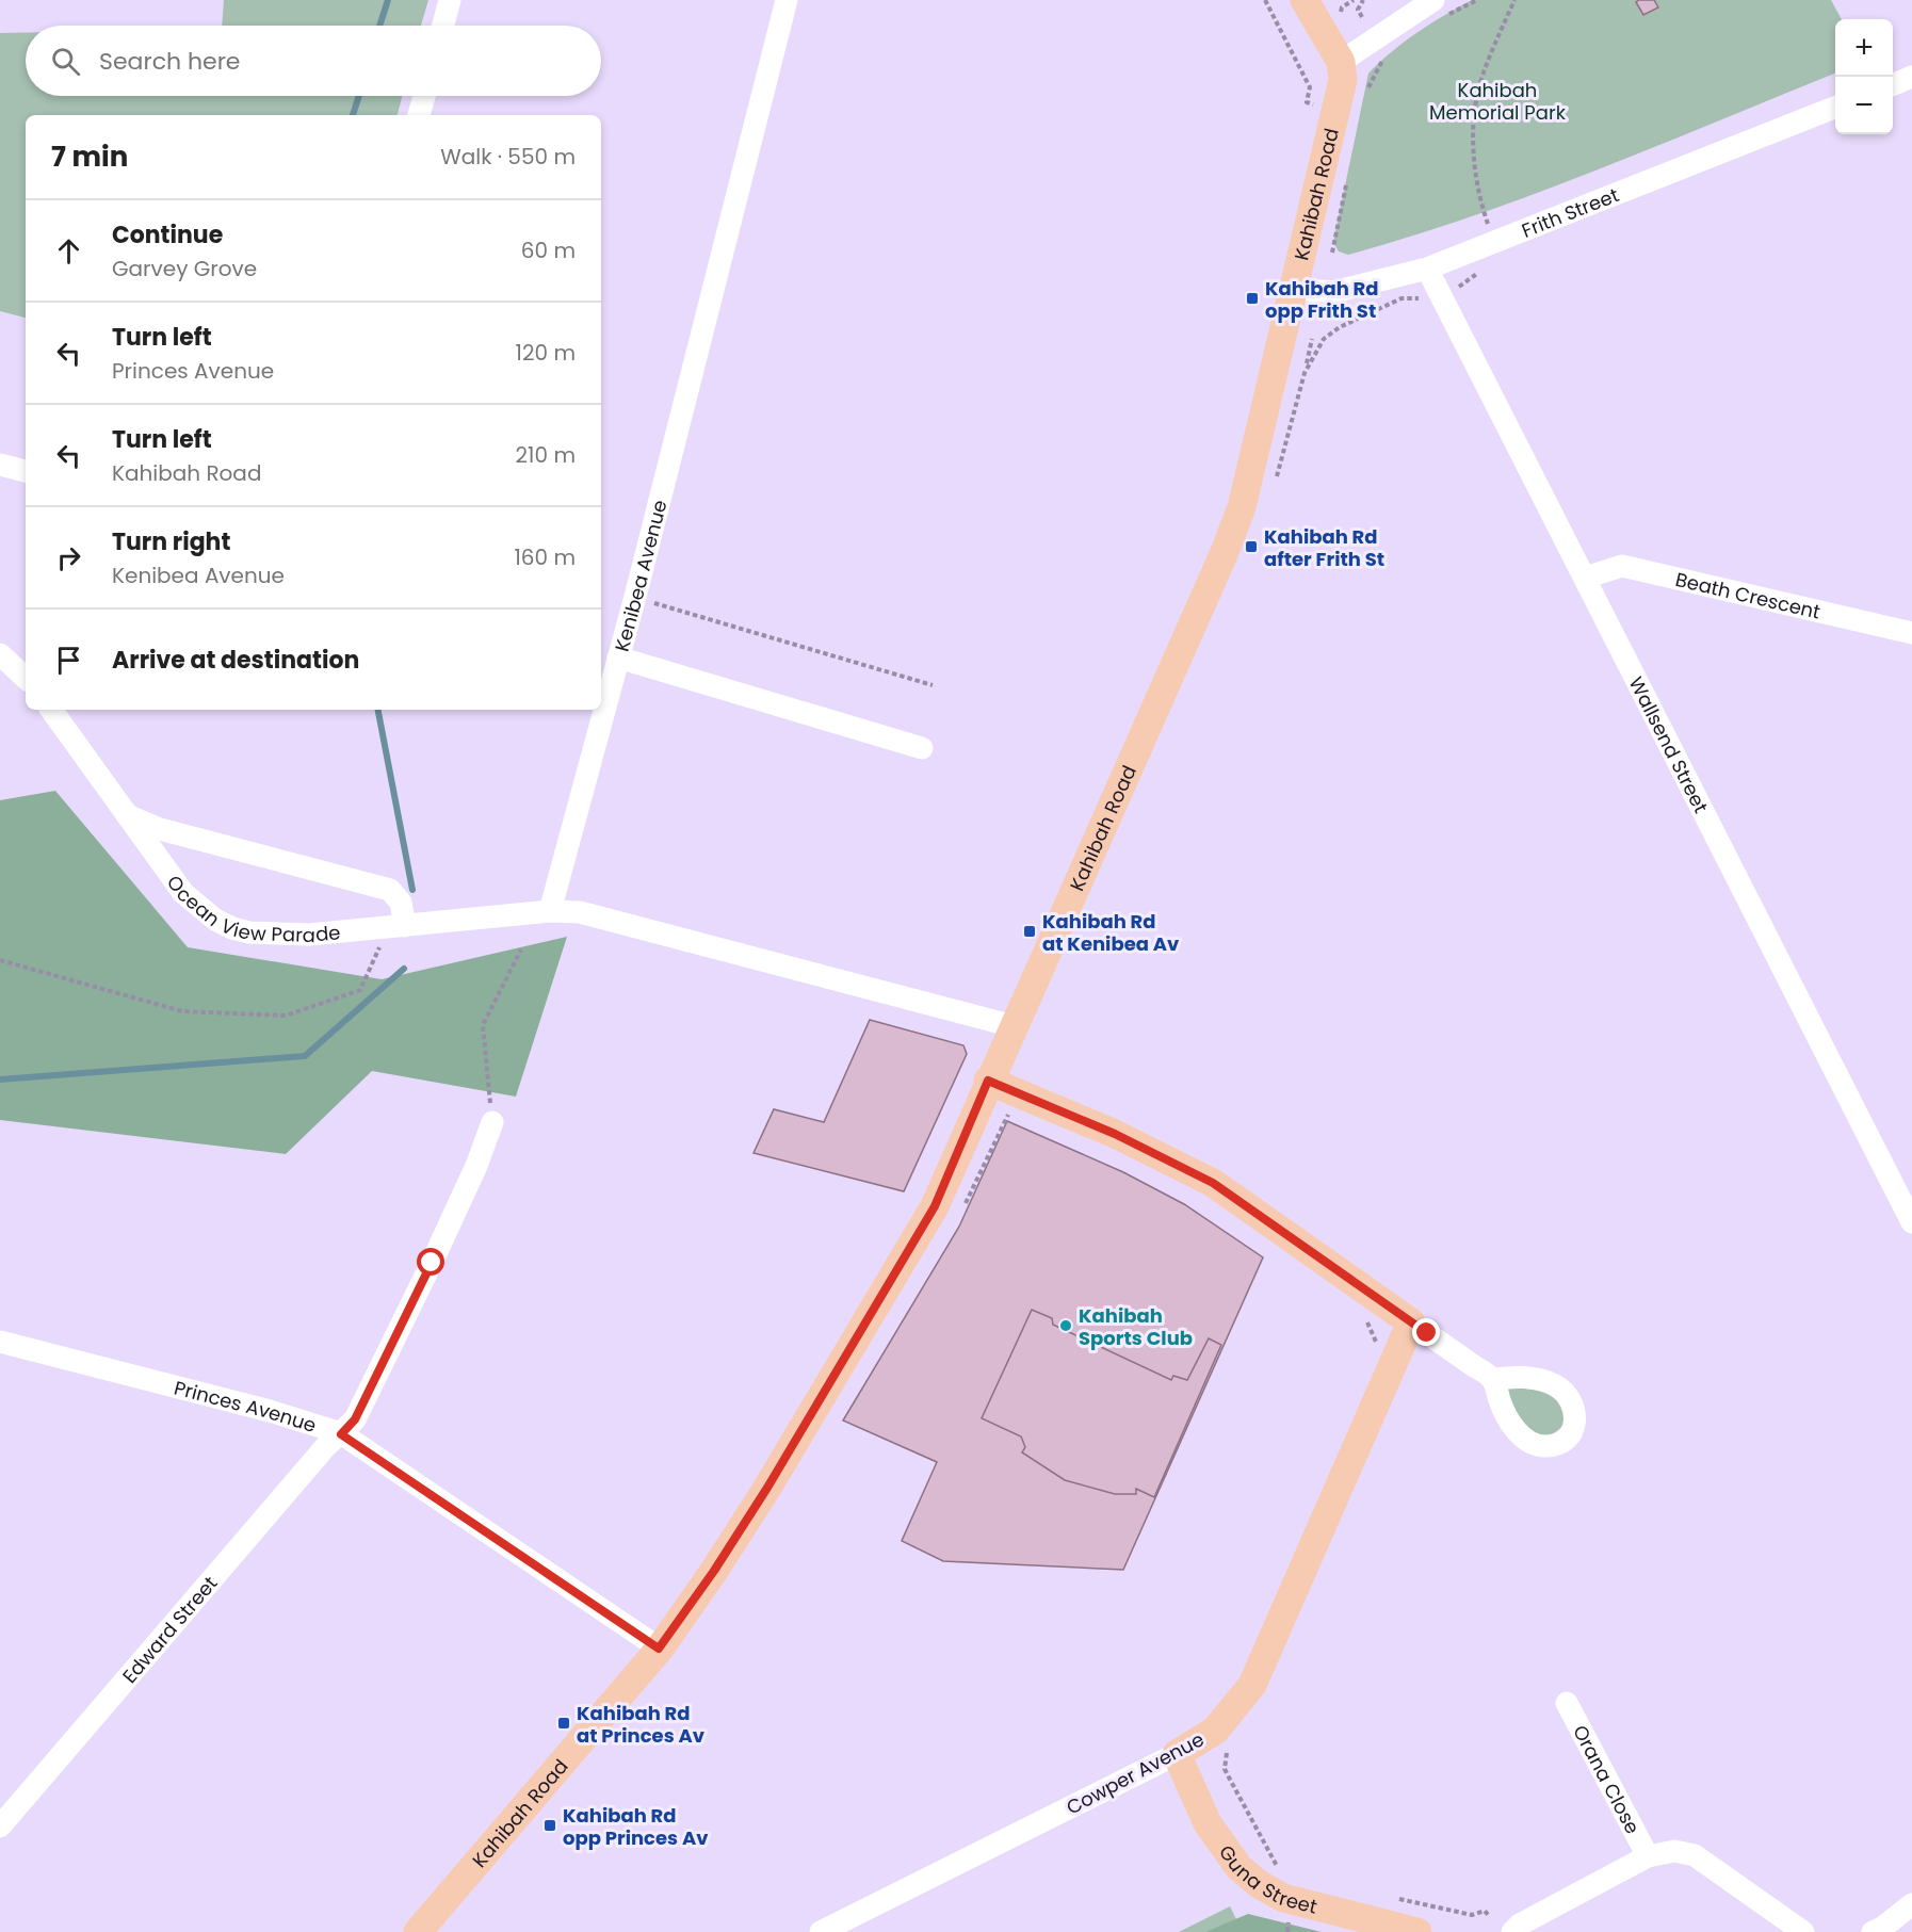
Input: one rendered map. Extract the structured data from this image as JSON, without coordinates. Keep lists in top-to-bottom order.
{
  "streets": {
    "main road": ["Kahibah Road", "Cowper Avenue", "Guna Street"],
    "street": [
      "Frith Street",
      "Kenibea Avenue",
      "Beath Crescent",
      "Wallsend Street",
      "Ocean View Parade",
      "Princes Avenue",
      "Edward Street",
      "Orana Close"
    ]
  },
  "crossings": [
    ["Kahibah Road", "Frith Street"],
    ["Kahibah Road", "Princes Avenue"],
    ["Frith Street", "Wallsend Street"],
    ["Kenibea Avenue", "Ocean View Parade"],
    ["Beath Crescent", "Wallsend Street"],
    ["Princes Avenue", "Edward Street"],
    ["Cowper Avenue", "Guna Street"]
  ],
  "parks": ["Kahibah Memorial Park"],
  "places": {
    "transit": [
      "Kahibah Rd opp Frith St",
      "Kahibah Rd after Frith St",
      "Kahibah Rd at Kenibea Av",
      "Kahibah Rd at Princes Av",
      "Kahibah Rd opp Princes Av"
    ],
    "other": ["Kahibah Sports Club"]
  },
  "page": {
    "map_buttons": ["+", "−"],
    "search": "Search here",
    "heading": ["7 min", "Walk · 550 m"],
    "list": [
      ["Continue", "Garvey Grove", "60 m"],
      ["Turn left", "Princes Avenue", "120 m"],
      ["Turn left", "Kahibah Road", "210 m"],
      ["Turn right", "Kenibea Avenue", "160 m"],
      "Arrive at destination"
    ]
  }
}
